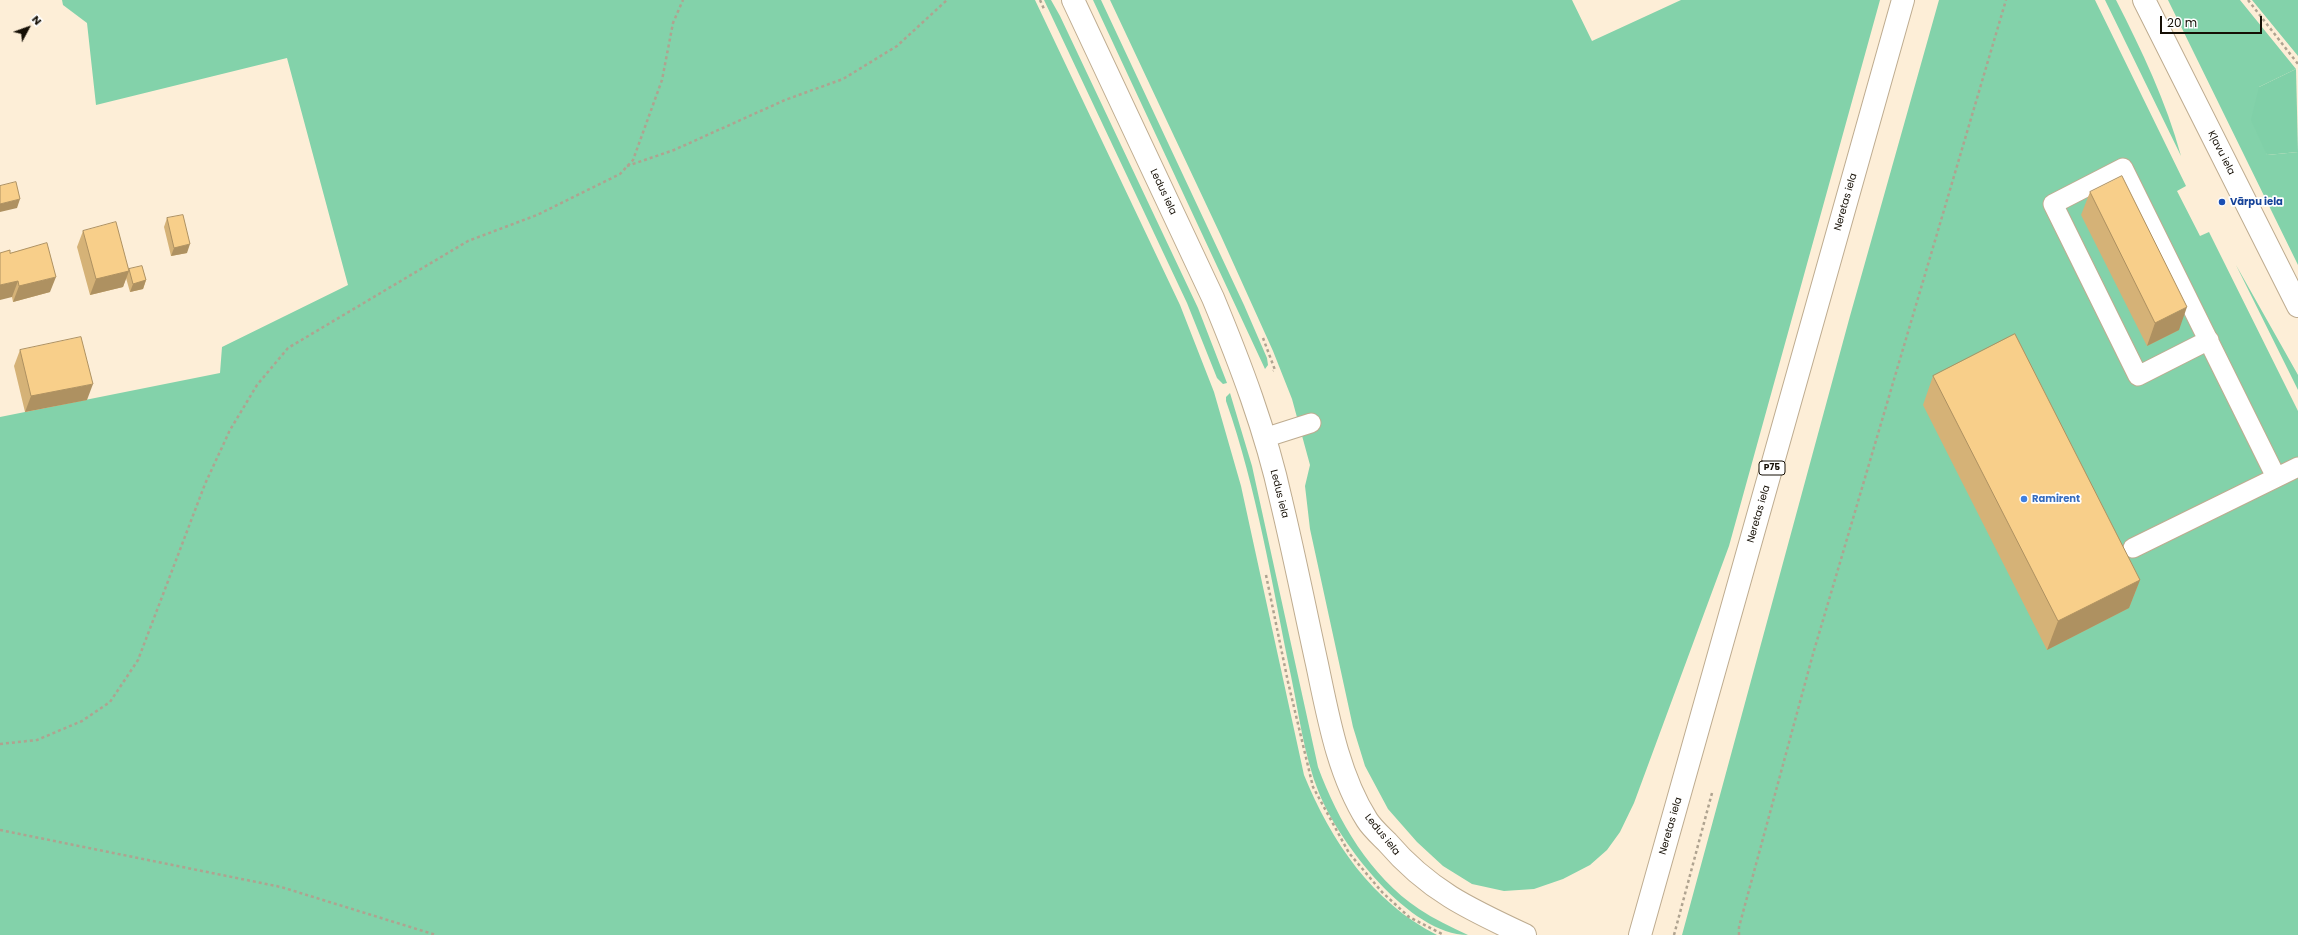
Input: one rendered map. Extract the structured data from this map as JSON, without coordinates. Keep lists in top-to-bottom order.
{
  "streets": {
    "street": [
      "Kļavu iela",
      "Ledus iela",
      "Neretas iela",
      "P75"
    ]
  },
  "places": ["Vārpu iela", "Ramirent"],
  "scale_bar": "20 m",
  "north": "top right"
}
